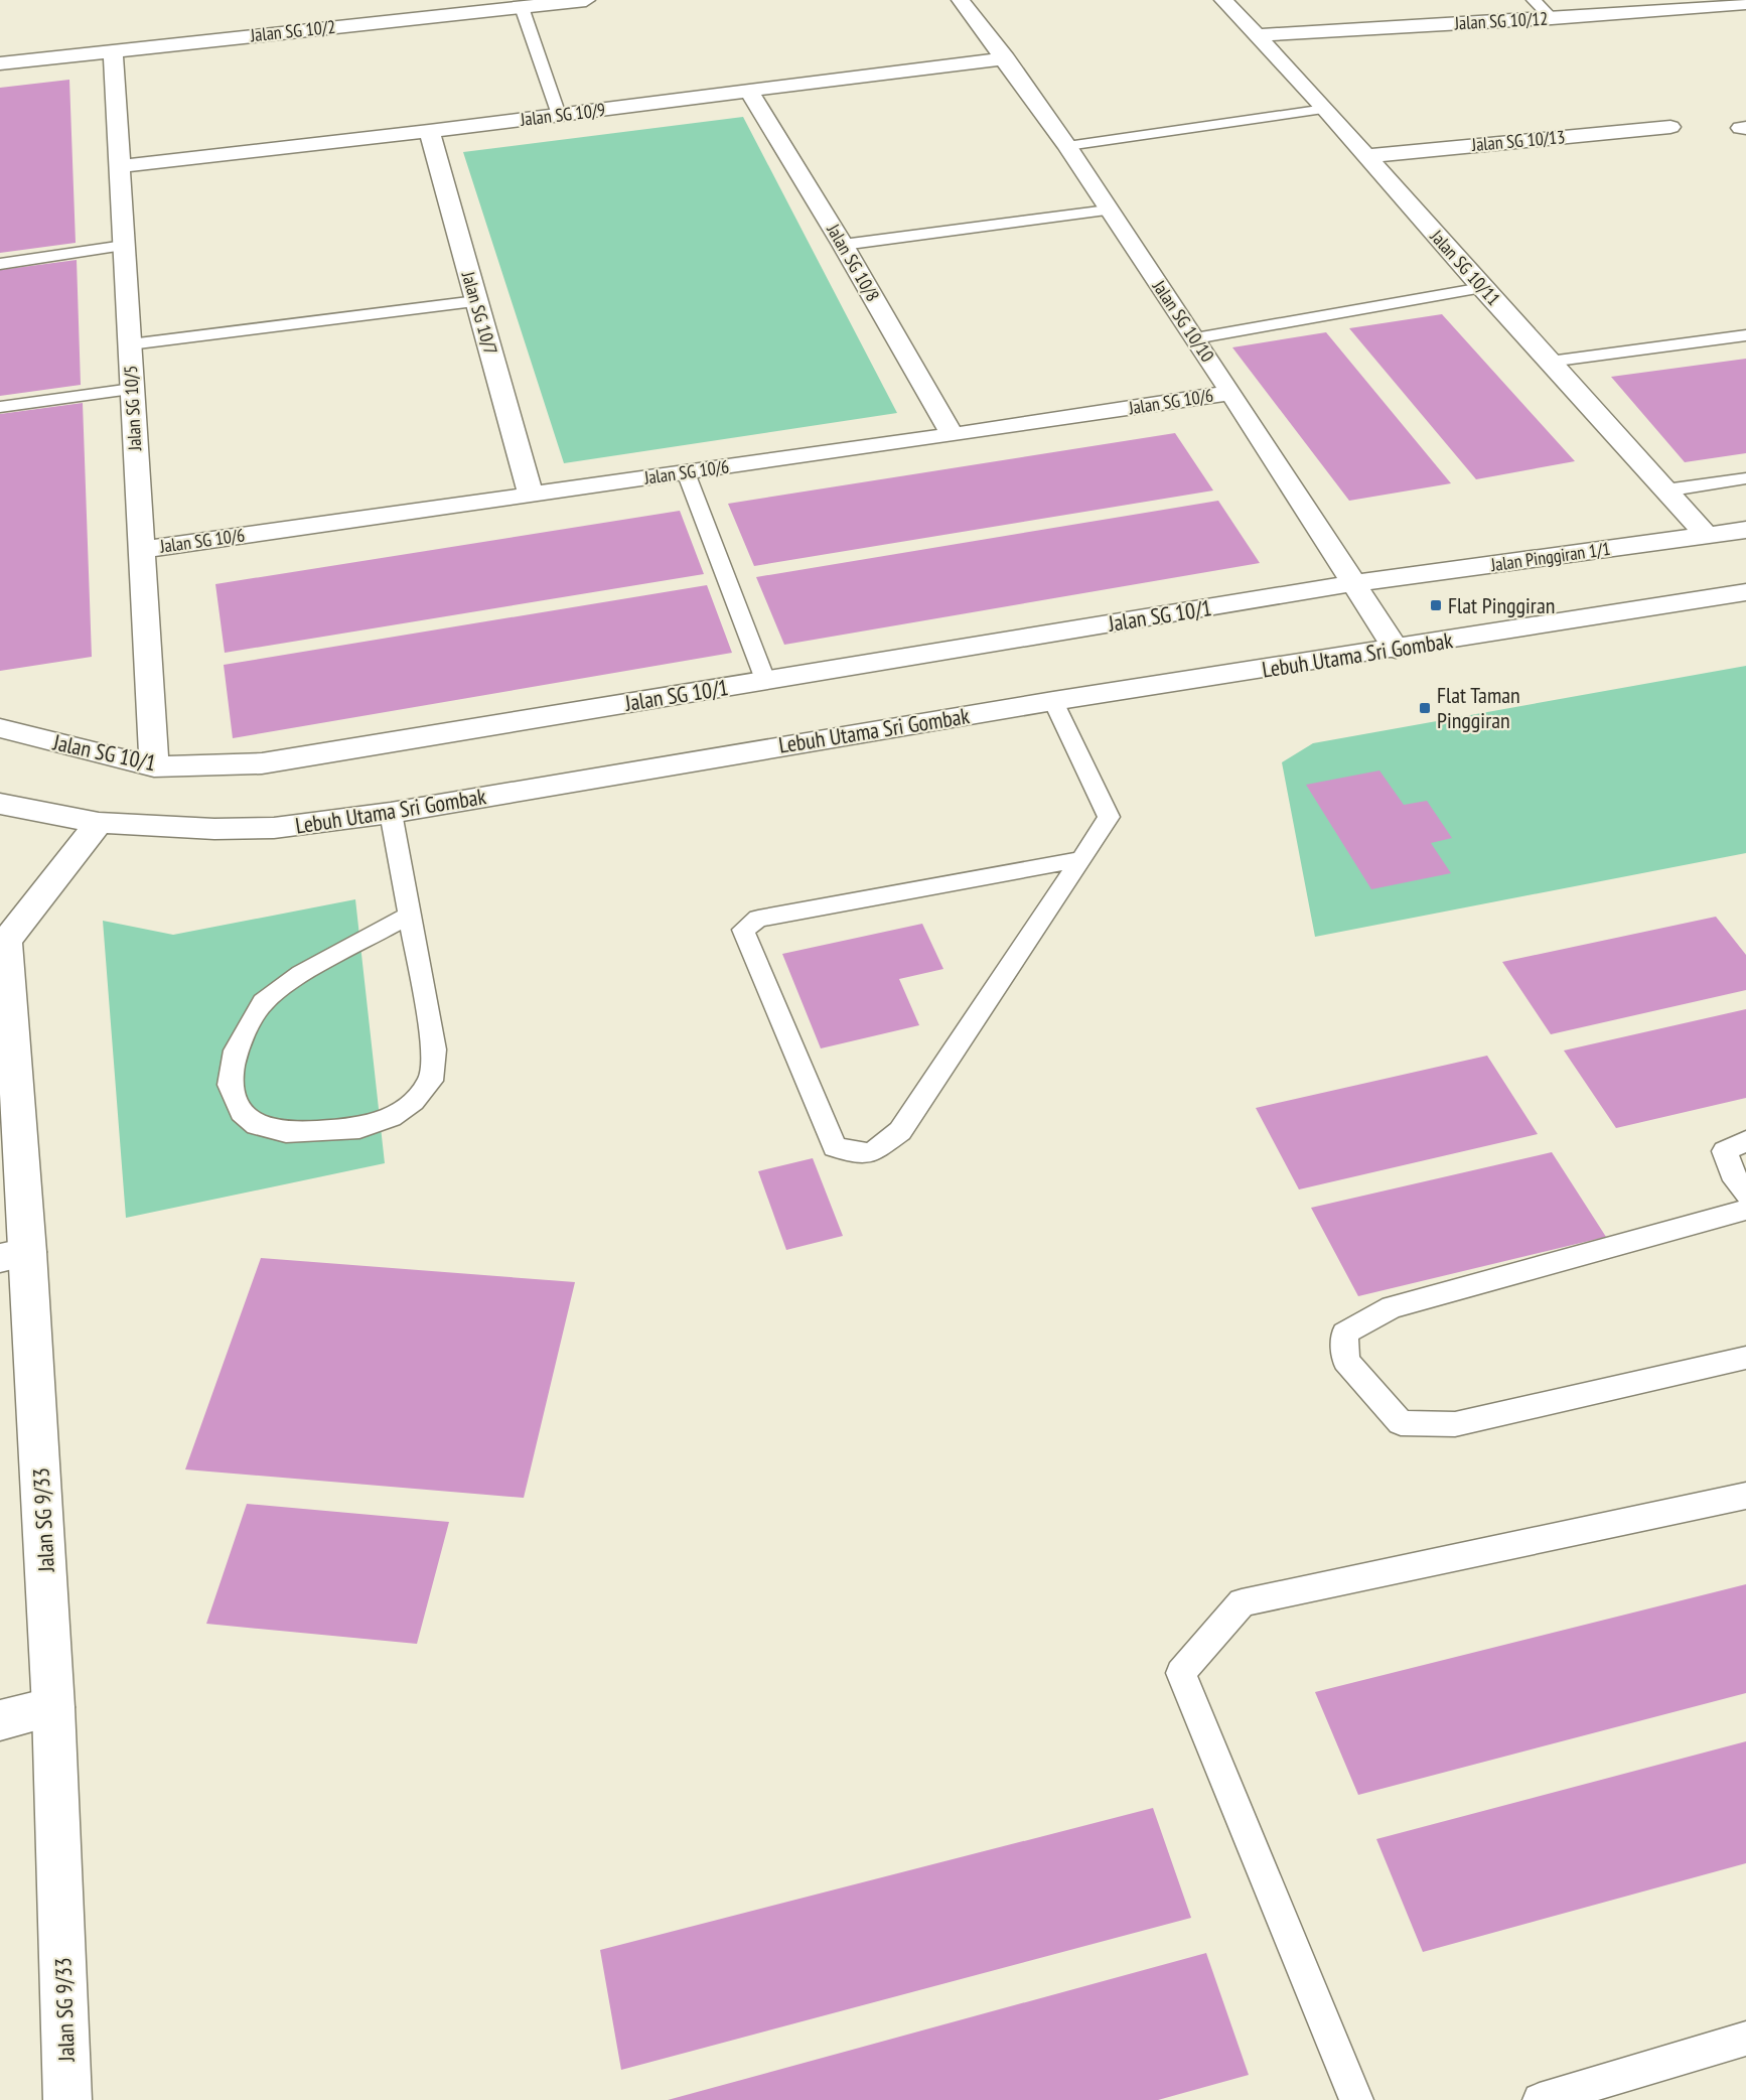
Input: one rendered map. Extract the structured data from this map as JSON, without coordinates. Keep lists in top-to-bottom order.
{
  "streets": {
    "street": [
      "Jalan SG 10/12",
      "Jalan SG 10/2",
      "Jalan SG 10/9",
      "Jalan SG 10/13",
      "Jalan SG 10/8",
      "Jalan SG 10/11",
      "Jalan SG 10/7",
      "Jalan SG 10/10",
      "Jalan SG 10/6",
      "Jalan SG 10/5",
      "Jalan Pinggiran 1/1",
      "Jalan SG 10/1",
      "Lebuh Utama Sri Gombak",
      "Jalan SG 9/33"
    ]
  },
  "crossings": [
    ["Jalan SG 10/12", "Jalan SG 10/11"],
    ["Jalan SG 10/2", "Jalan SG 10/5"],
    ["Jalan SG 10/9", "Jalan SG 10/8"],
    ["Jalan SG 10/9", "Jalan SG 10/7"],
    ["Jalan SG 10/9", "Jalan SG 10/10"],
    ["Jalan SG 10/9", "Jalan SG 10/5"],
    ["Jalan SG 10/13", "Jalan SG 10/11"],
    ["Jalan SG 10/8", "Jalan SG 10/6"],
    ["Jalan SG 10/11", "Jalan Pinggiran 1/1"],
    ["Jalan SG 10/7", "Jalan SG 10/6"],
    ["Jalan SG 10/10", "Jalan SG 10/6"],
    ["Jalan SG 10/10", "Jalan Pinggiran 1/1"],
    ["Jalan SG 10/10", "Jalan SG 10/1"],
    ["Jalan SG 10/10", "Lebuh Utama Sri Gombak"],
    ["Jalan SG 10/6", "Jalan SG 10/5"],
    ["Jalan SG 10/5", "Jalan SG 10/1"],
    ["Jalan Pinggiran 1/1", "Jalan SG 10/1"],
    ["Lebuh Utama Sri Gombak", "Jalan SG 9/33"]
  ],
  "places": {
    "transit": ["Flat Pinggiran", "Flat Taman Pinggiran"]
  }
}
